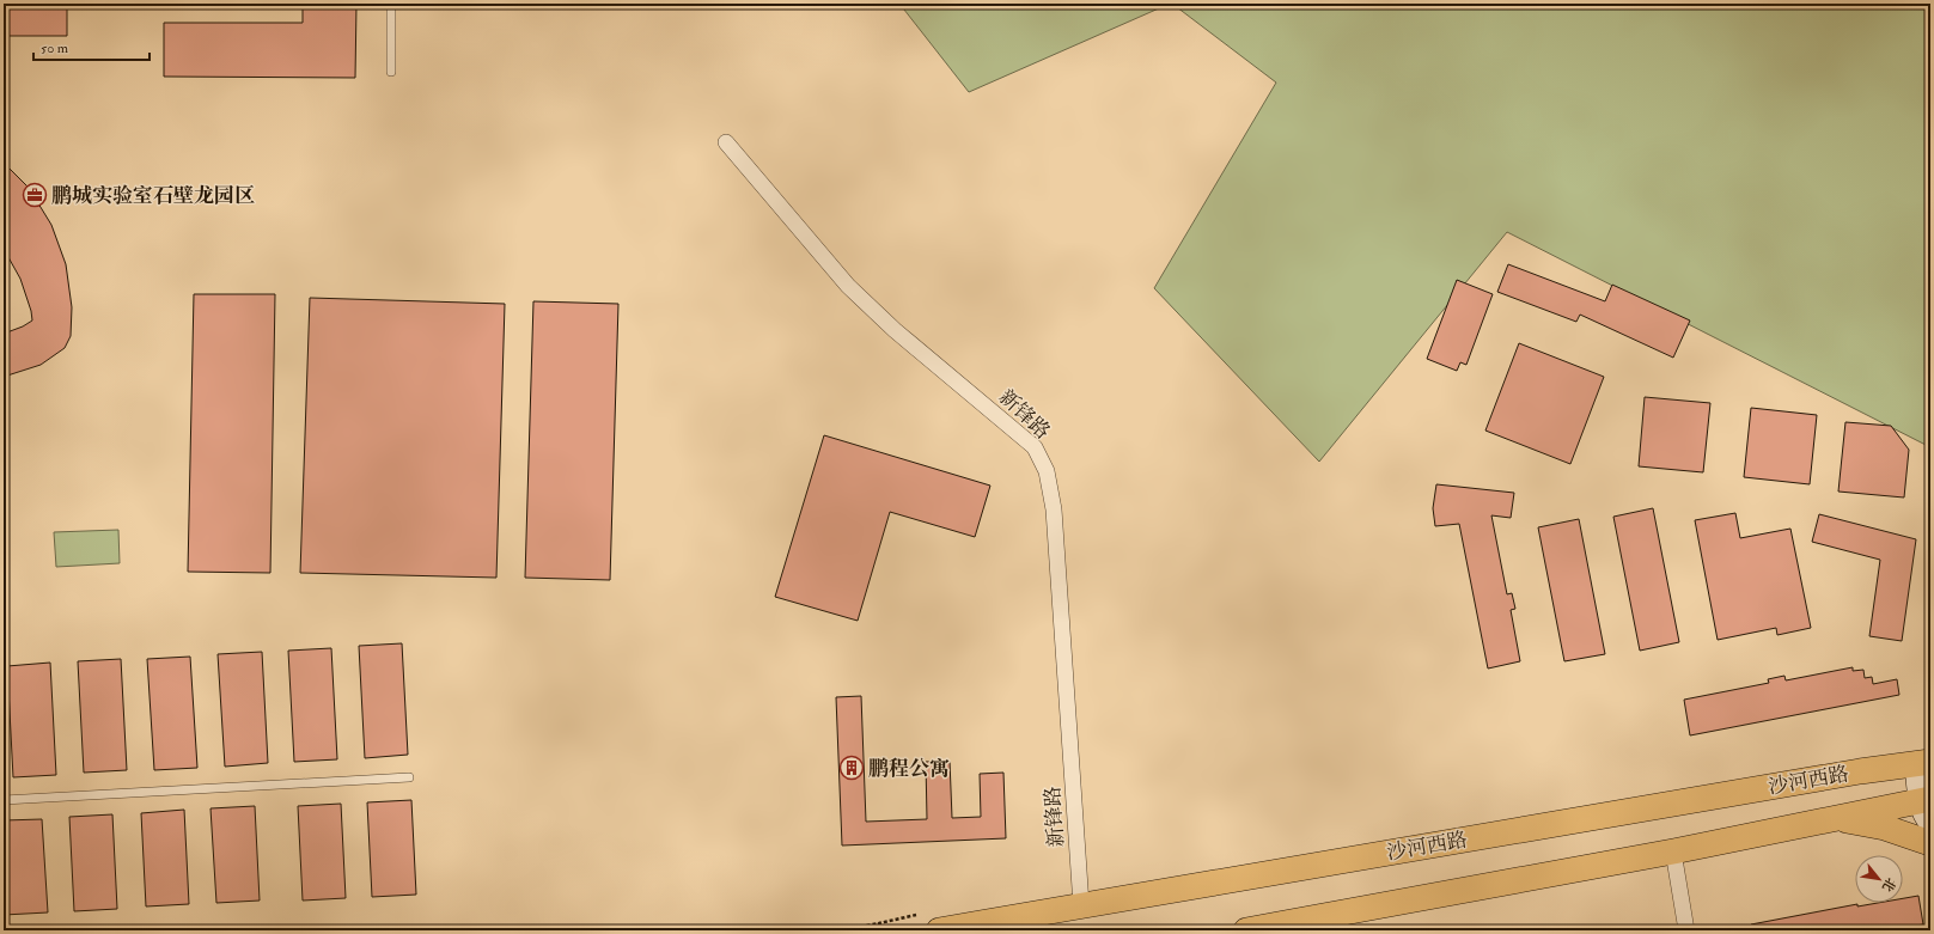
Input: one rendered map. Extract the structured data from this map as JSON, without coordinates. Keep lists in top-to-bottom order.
{
  "streets": {
    "main road": ["沙河西路"],
    "street": ["新锋路"]
  },
  "crossings": [
    ["新锋路", "沙河西路"]
  ],
  "places": {
    "office": ["鹏城实验室石壁龙园区"],
    "building": ["鹏程公寓"]
  },
  "scale_bar": "50 m",
  "north": "bottom right"
}
